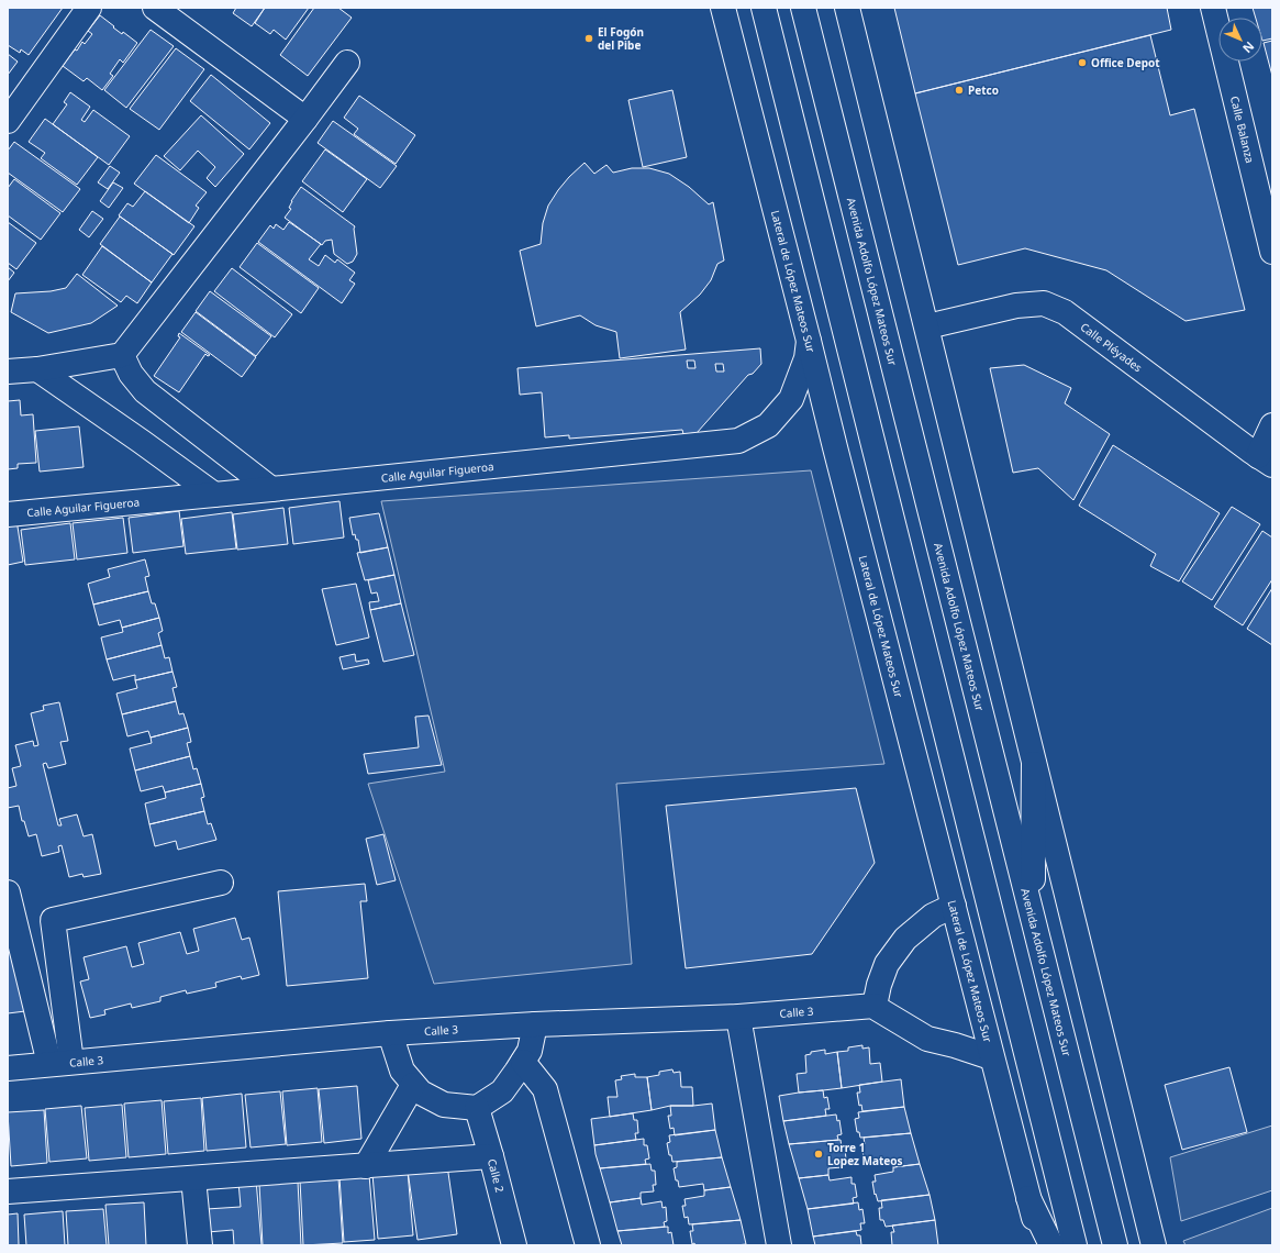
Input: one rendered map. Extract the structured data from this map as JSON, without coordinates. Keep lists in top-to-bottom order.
{
  "streets": {
    "street": [
      "Calle Balanza",
      "Lateral de López Mateos Sur",
      "Avenida Adolfo López Mateos Sur",
      "Calle Pléyades",
      "Calle Aguilar Figueroa",
      "Calle 3",
      "Calle 2"
    ]
  },
  "crossings": [
    ["Lateral de López Mateos Sur", "Calle Aguilar Figueroa"]
  ],
  "places": [
    "El Fogón del Pibe",
    "Office Depot",
    "Petco",
    "Torre 1 Lopez Mateos"
  ],
  "north": "bottom right"
}
